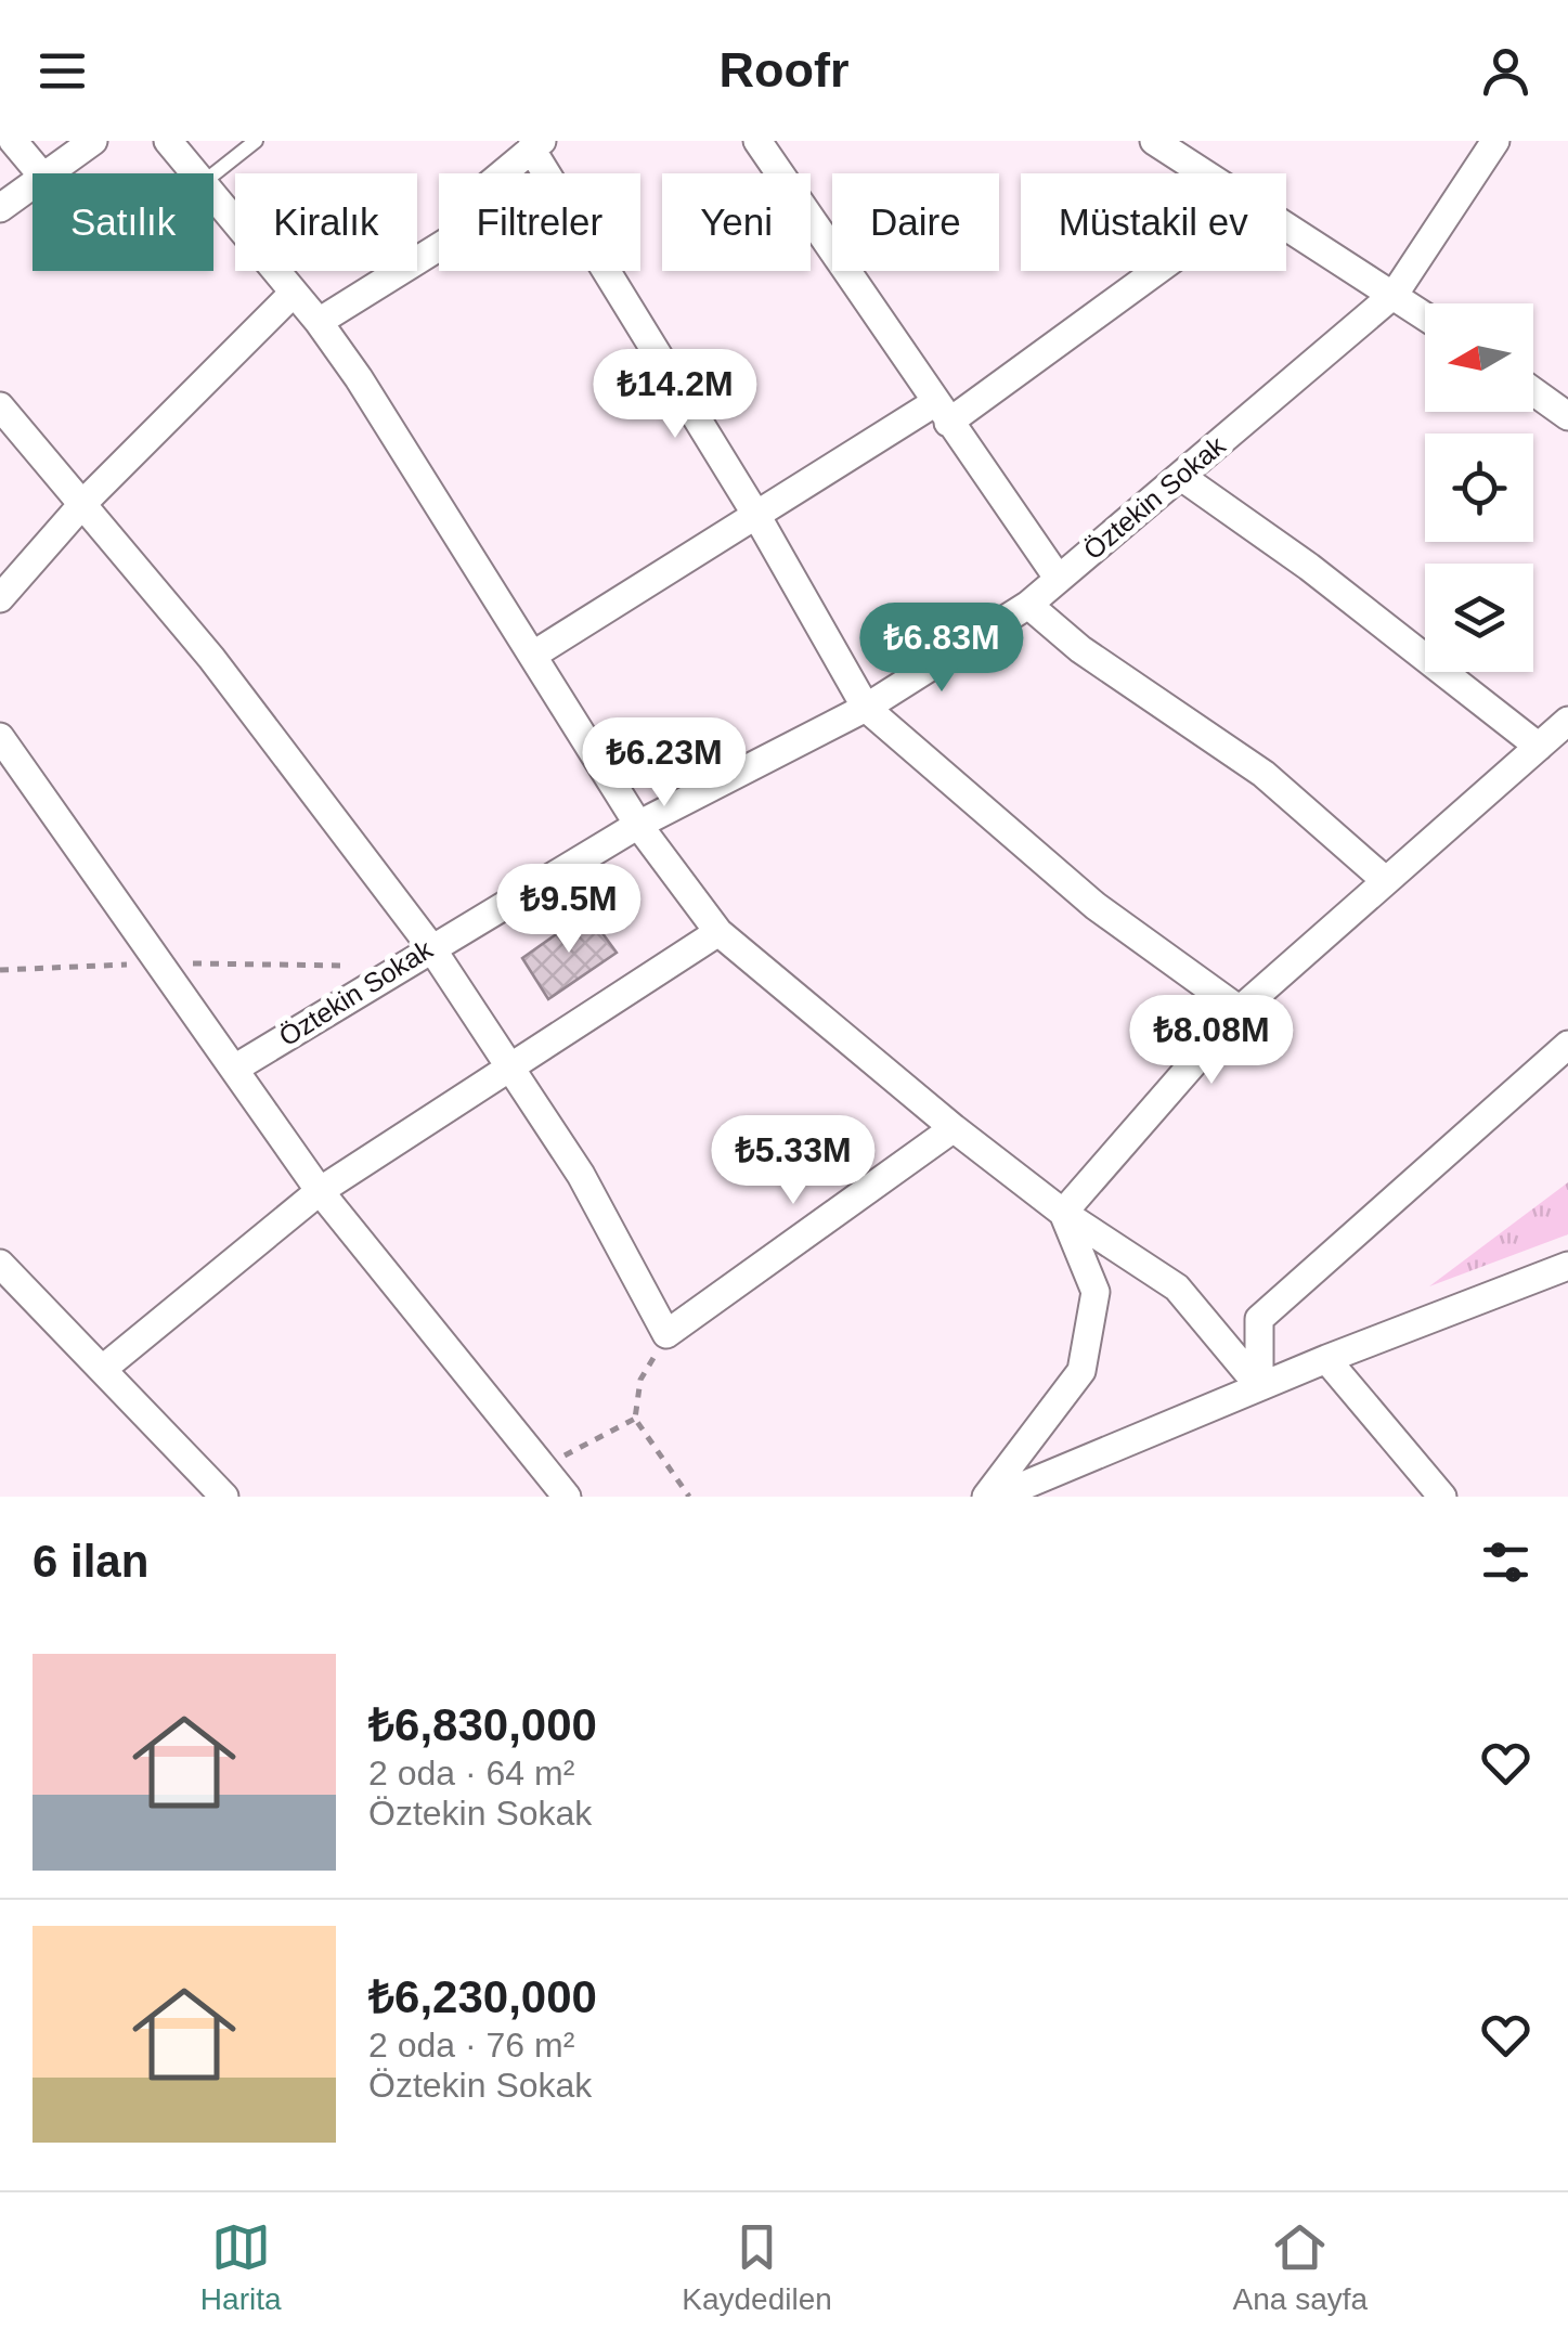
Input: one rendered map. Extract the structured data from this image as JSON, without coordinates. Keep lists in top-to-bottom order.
{
  "streets": {
    "street": ["Öztekin Sokak"]
  },
  "north": "left",
  "page": {
    "header": "Roofr",
    "chip": [
      "Satılık",
      "Kiralık",
      "Filtreler",
      "Yeni",
      "Daire",
      "Müstakil ev"
    ],
    "price": [
      "₺14.2M",
      "₺6.83M",
      "₺6.23M",
      "₺9.5M",
      "₺8.08M",
      "₺5.33M"
    ],
    "heading": "6 ilan",
    "list": [
      {
        "name": "₺6,830,000",
        "note": "2 oda · 64 m² · Öztekin Sokak"
      },
      {
        "name": "₺6,230,000",
        "note": "2 oda · 76 m² · Öztekin Sokak"
      }
    ],
    "tabs": ["Harita", "Kaydedilen", "Ana sayfa"]
  }
}
